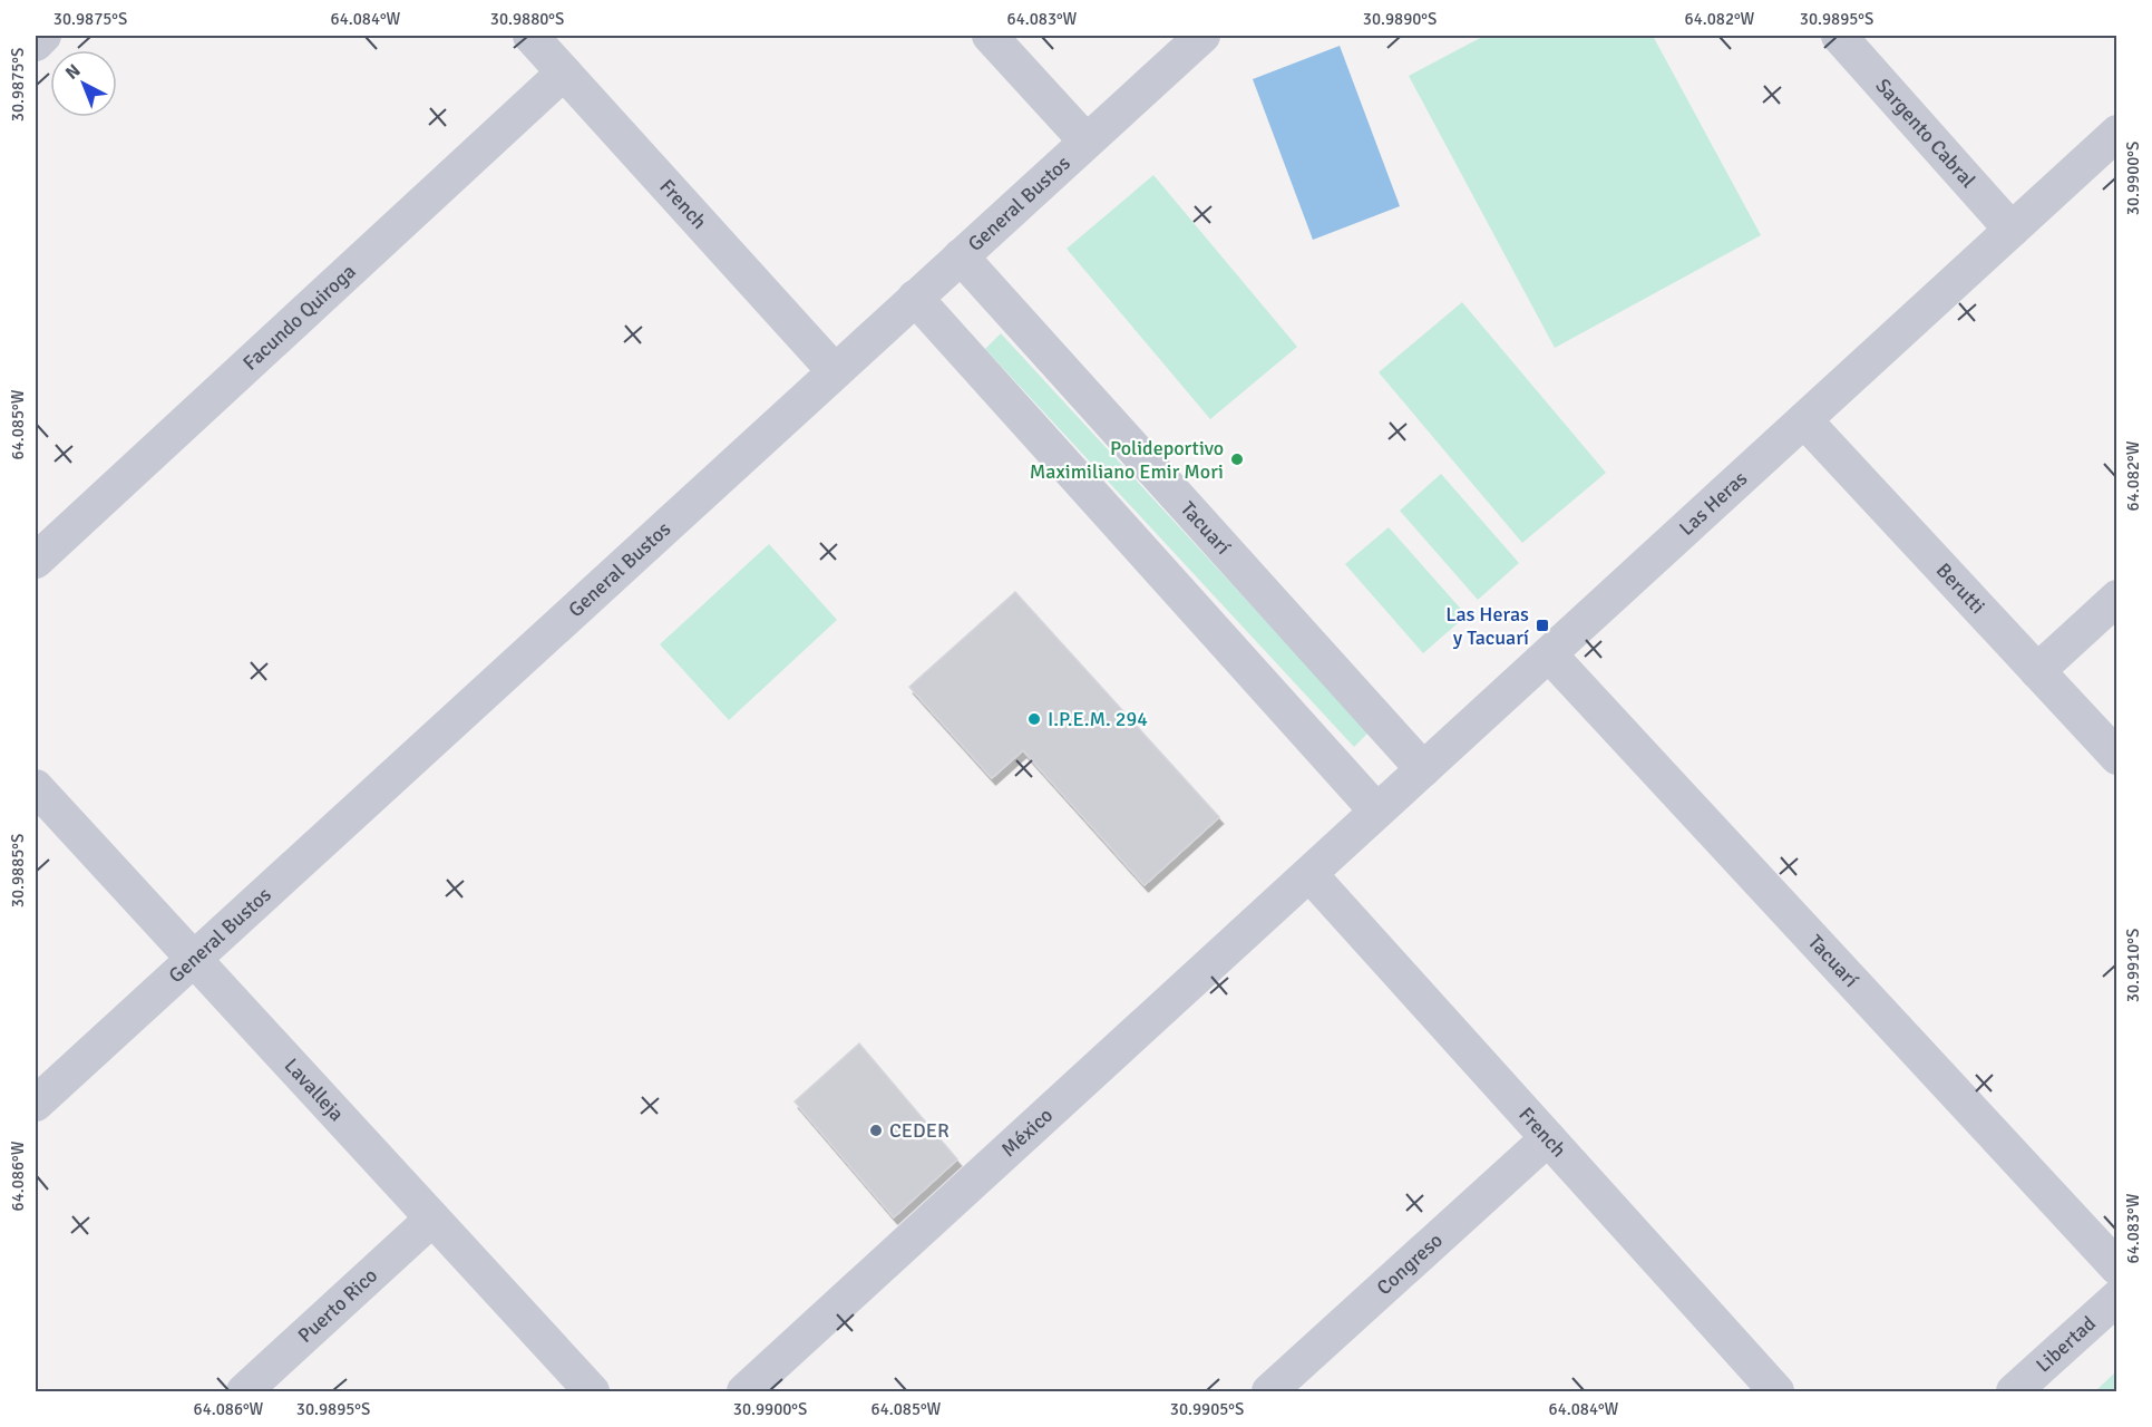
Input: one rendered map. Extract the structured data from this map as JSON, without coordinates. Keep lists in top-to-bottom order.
{
  "streets": {
    "street": [
      "Sargento Cabral",
      "French",
      "General Bustos",
      "Facundo Quiroga",
      "Las Heras",
      "Tacuarí",
      "Berutti",
      "Lavalleja",
      "México",
      "Congreso",
      "Puerto Rico",
      "Libertad"
    ]
  },
  "crossings": [
    ["Sargento Cabral", "Las Heras"],
    ["French", "General Bustos"],
    ["French", "Facundo Quiroga"],
    ["French", "Las Heras"],
    ["French", "México"],
    ["French", "Congreso"],
    ["General Bustos", "Tacuarí"],
    ["General Bustos", "Lavalleja"],
    ["Las Heras", "Tacuarí"],
    ["Las Heras", "Berutti"],
    ["Las Heras", "México"],
    ["Lavalleja", "Puerto Rico"]
  ],
  "places": {
    "other": ["Polideportivo Maximiliano Emir Mori", "I.P.E.M. 294", "CEDER"],
    "transit": ["Las Heras y Tacuarí"]
  },
  "north": "top left",
  "coordinates": [
    "30.9875°S",
    "64.084°W",
    "30.9880°S",
    "64.083°W",
    "30.9890°S",
    "64.082°W",
    "30.9895°S",
    "30.9900°S",
    "64.085°W",
    "30.9885°S",
    "30.9910°S",
    "64.086°W",
    "30.9905°S"
  ]
}
